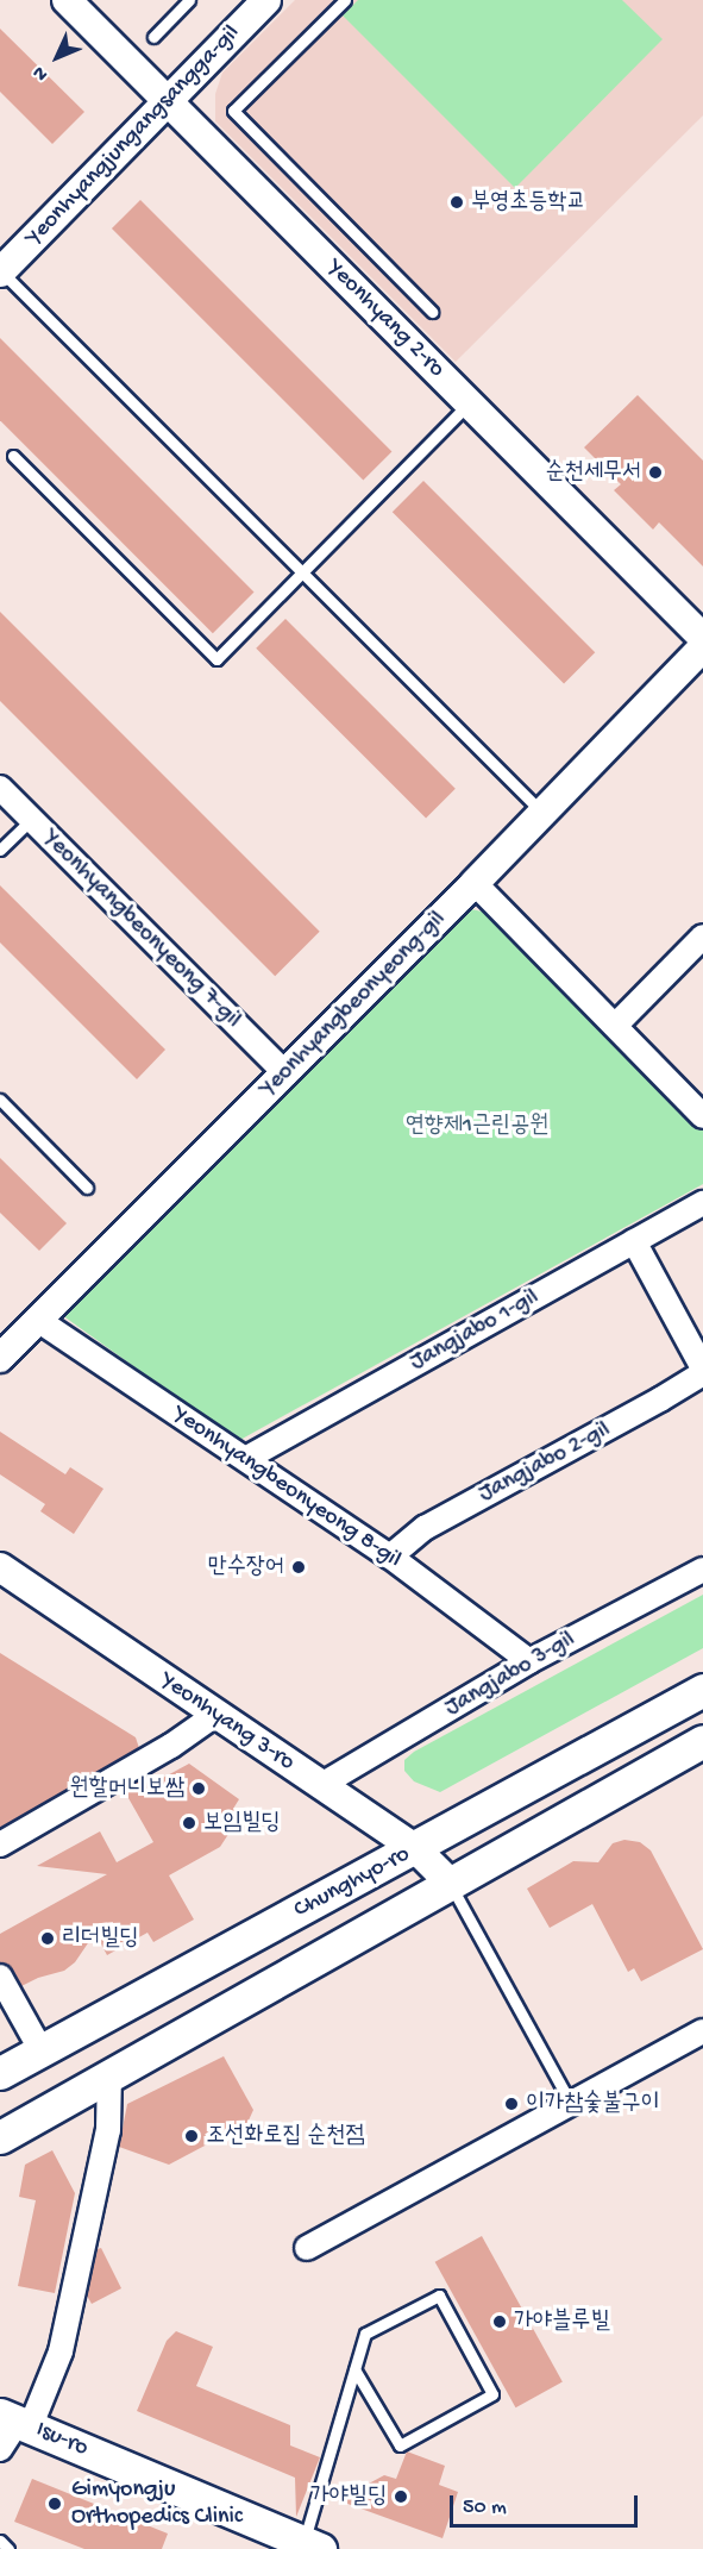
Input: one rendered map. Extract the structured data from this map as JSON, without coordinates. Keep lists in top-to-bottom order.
{
  "streets": {
    "main road": ["Chunghyo-ro", "Isu-ro"],
    "street": [
      "Yeonhyangjungangsangga-gil",
      "Yeonhyang 2-ro",
      "Yeonhyangbeonyeong 7-gil",
      "Yeonhyangbeonyeong-gil",
      "Jangjabo 1-gil",
      "Jangjabo 2-gil",
      "Yeonhyangbeonyeong 8-gil",
      "Jangjabo 3-gil",
      "Yeonhyang 3-ro"
    ]
  },
  "crossings": [
    ["Yeonhyangjungangsangga-gil", "Yeonhyang 2-ro"],
    ["Yeonhyangbeonyeong 7-gil", "Yeonhyangbeonyeong-gil"],
    ["Yeonhyangbeonyeong-gil", "Yeonhyangbeonyeong 8-gil"],
    ["Jangjabo 1-gil", "Yeonhyangbeonyeong 8-gil"],
    ["Jangjabo 2-gil", "Yeonhyangbeonyeong 8-gil"],
    ["Yeonhyangbeonyeong 8-gil", "Jangjabo 3-gil"],
    ["Jangjabo 3-gil", "Yeonhyang 3-ro"],
    ["Yeonhyang 3-ro", "Chunghyo-ro"]
  ],
  "parks": ["연향제1근린공원"],
  "places": [
    "부영초등학교",
    "순천세무서",
    "만수장어",
    "원할머니보쌈",
    "보임빌딩",
    "리더빌딩",
    "이가참숯불구이",
    "조선화로집 순천점",
    "가야블루빌",
    "가야빌딩",
    "Gimyongju Orthopedics Clinic"
  ],
  "scale_bar": "50 m",
  "north": "bottom left"
}
